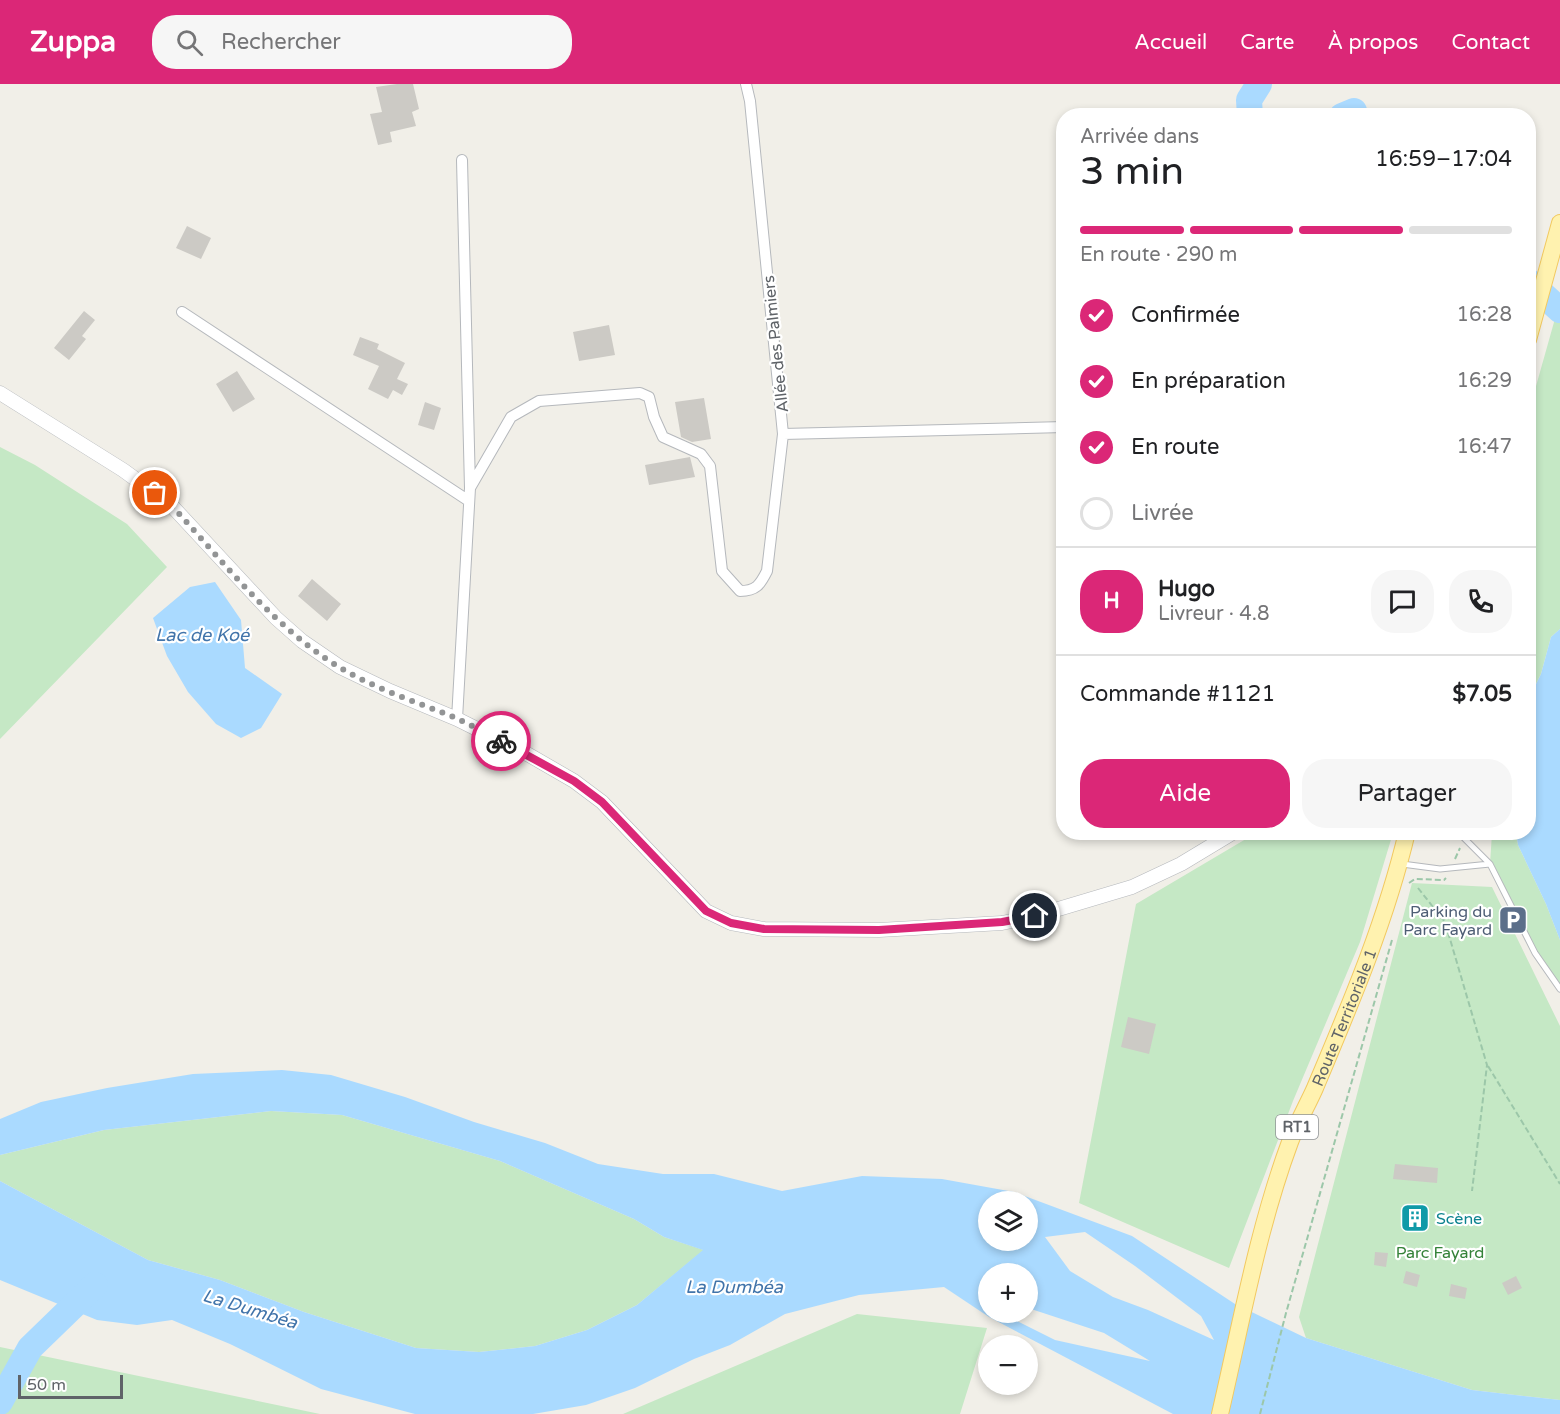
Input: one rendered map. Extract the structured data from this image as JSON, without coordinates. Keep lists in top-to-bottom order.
{
  "streets": {
    "main road": ["Route Territoriale 1", "RT1"],
    "street": ["Allée des Palmiers"]
  },
  "water": ["Lac de Koé", "La Dumbéa"],
  "parks": ["Parc Fayard"],
  "places": {
    "parking": ["Parking du Parc Fayard"],
    "building": ["Scène"]
  },
  "scale_bar": "50 m",
  "page": {
    "header": "Zuppa",
    "search": "Rechercher",
    "nav": [
      "Accueil",
      "Carte",
      "À propos",
      "Contact"
    ],
    "heading": ["3 min", "Arrivée dans", "16:59–17:04"],
    "panel": [
      "Hugo",
      "Livreur · 4.8",
      "Commande #1121",
      "$7.05"
    ],
    "bar": "En route · 290 m",
    "list": [
      ["Confirmée", "16:28"],
      ["En préparation", "16:29"],
      ["En route", "16:47"],
      "Livrée"
    ],
    "round": "H",
    "buttons": ["Aide", "Partager"],
    "map_buttons": ["+", "−"],
    "scale": "50 m"
  }
}
